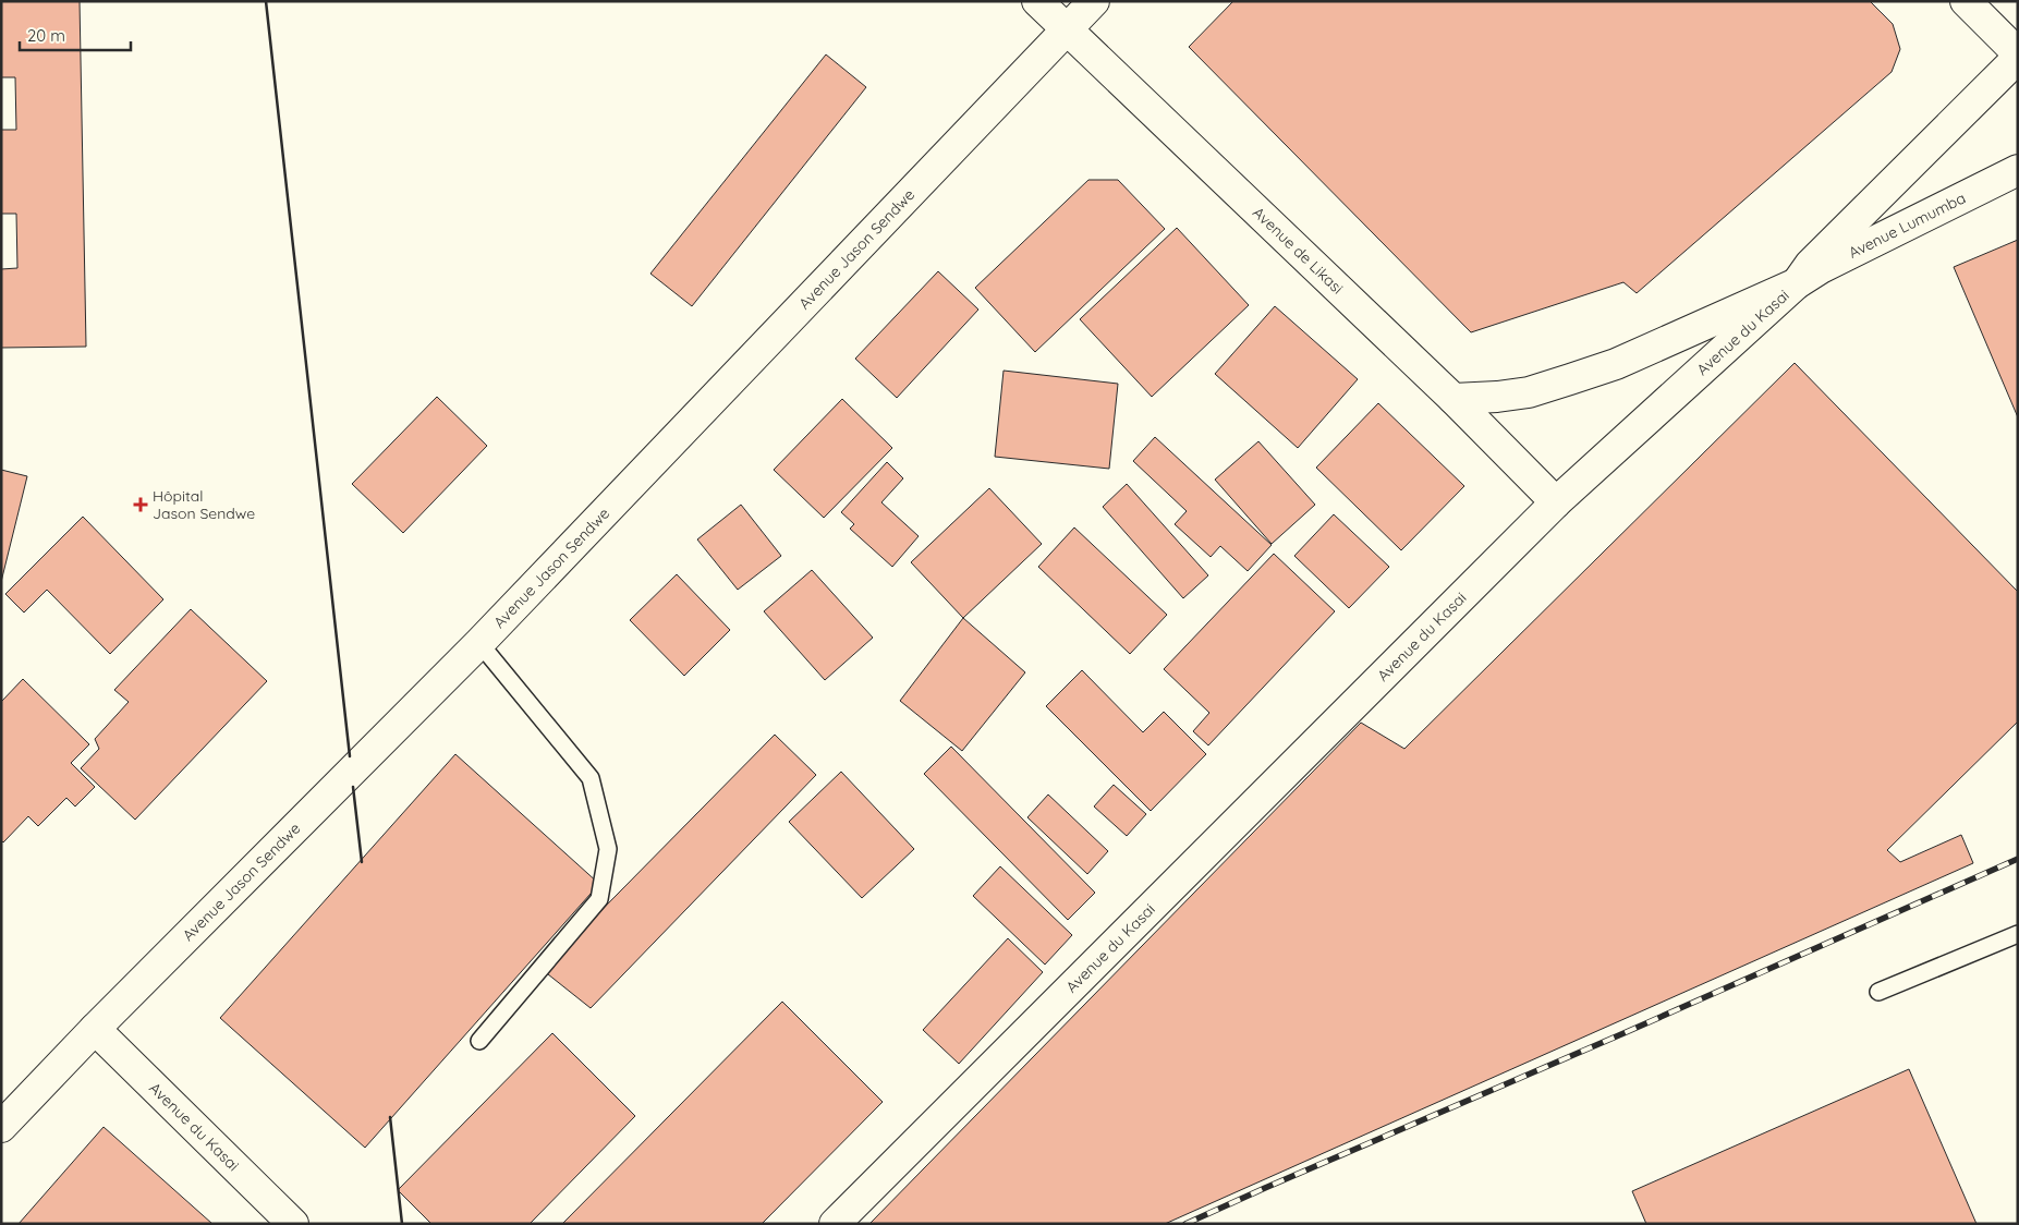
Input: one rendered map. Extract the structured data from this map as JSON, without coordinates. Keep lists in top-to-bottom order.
{
  "streets": {
    "main road": [
      "Avenue Lumumba",
      "Avenue Jason Sendwe",
      "Avenue de Likasi",
      "Avenue du Kasai"
    ]
  },
  "crossings": [
    ["Avenue Lumumba", "Avenue du Kasai"],
    ["Avenue Jason Sendwe", "Avenue de Likasi"],
    ["Avenue Jason Sendwe", "Avenue du Kasai"],
    ["Avenue de Likasi", "Avenue du Kasai"]
  ],
  "places": {
    "health": ["Hôpital Jason Sendwe"]
  },
  "scale_bar": "20 m"
}
